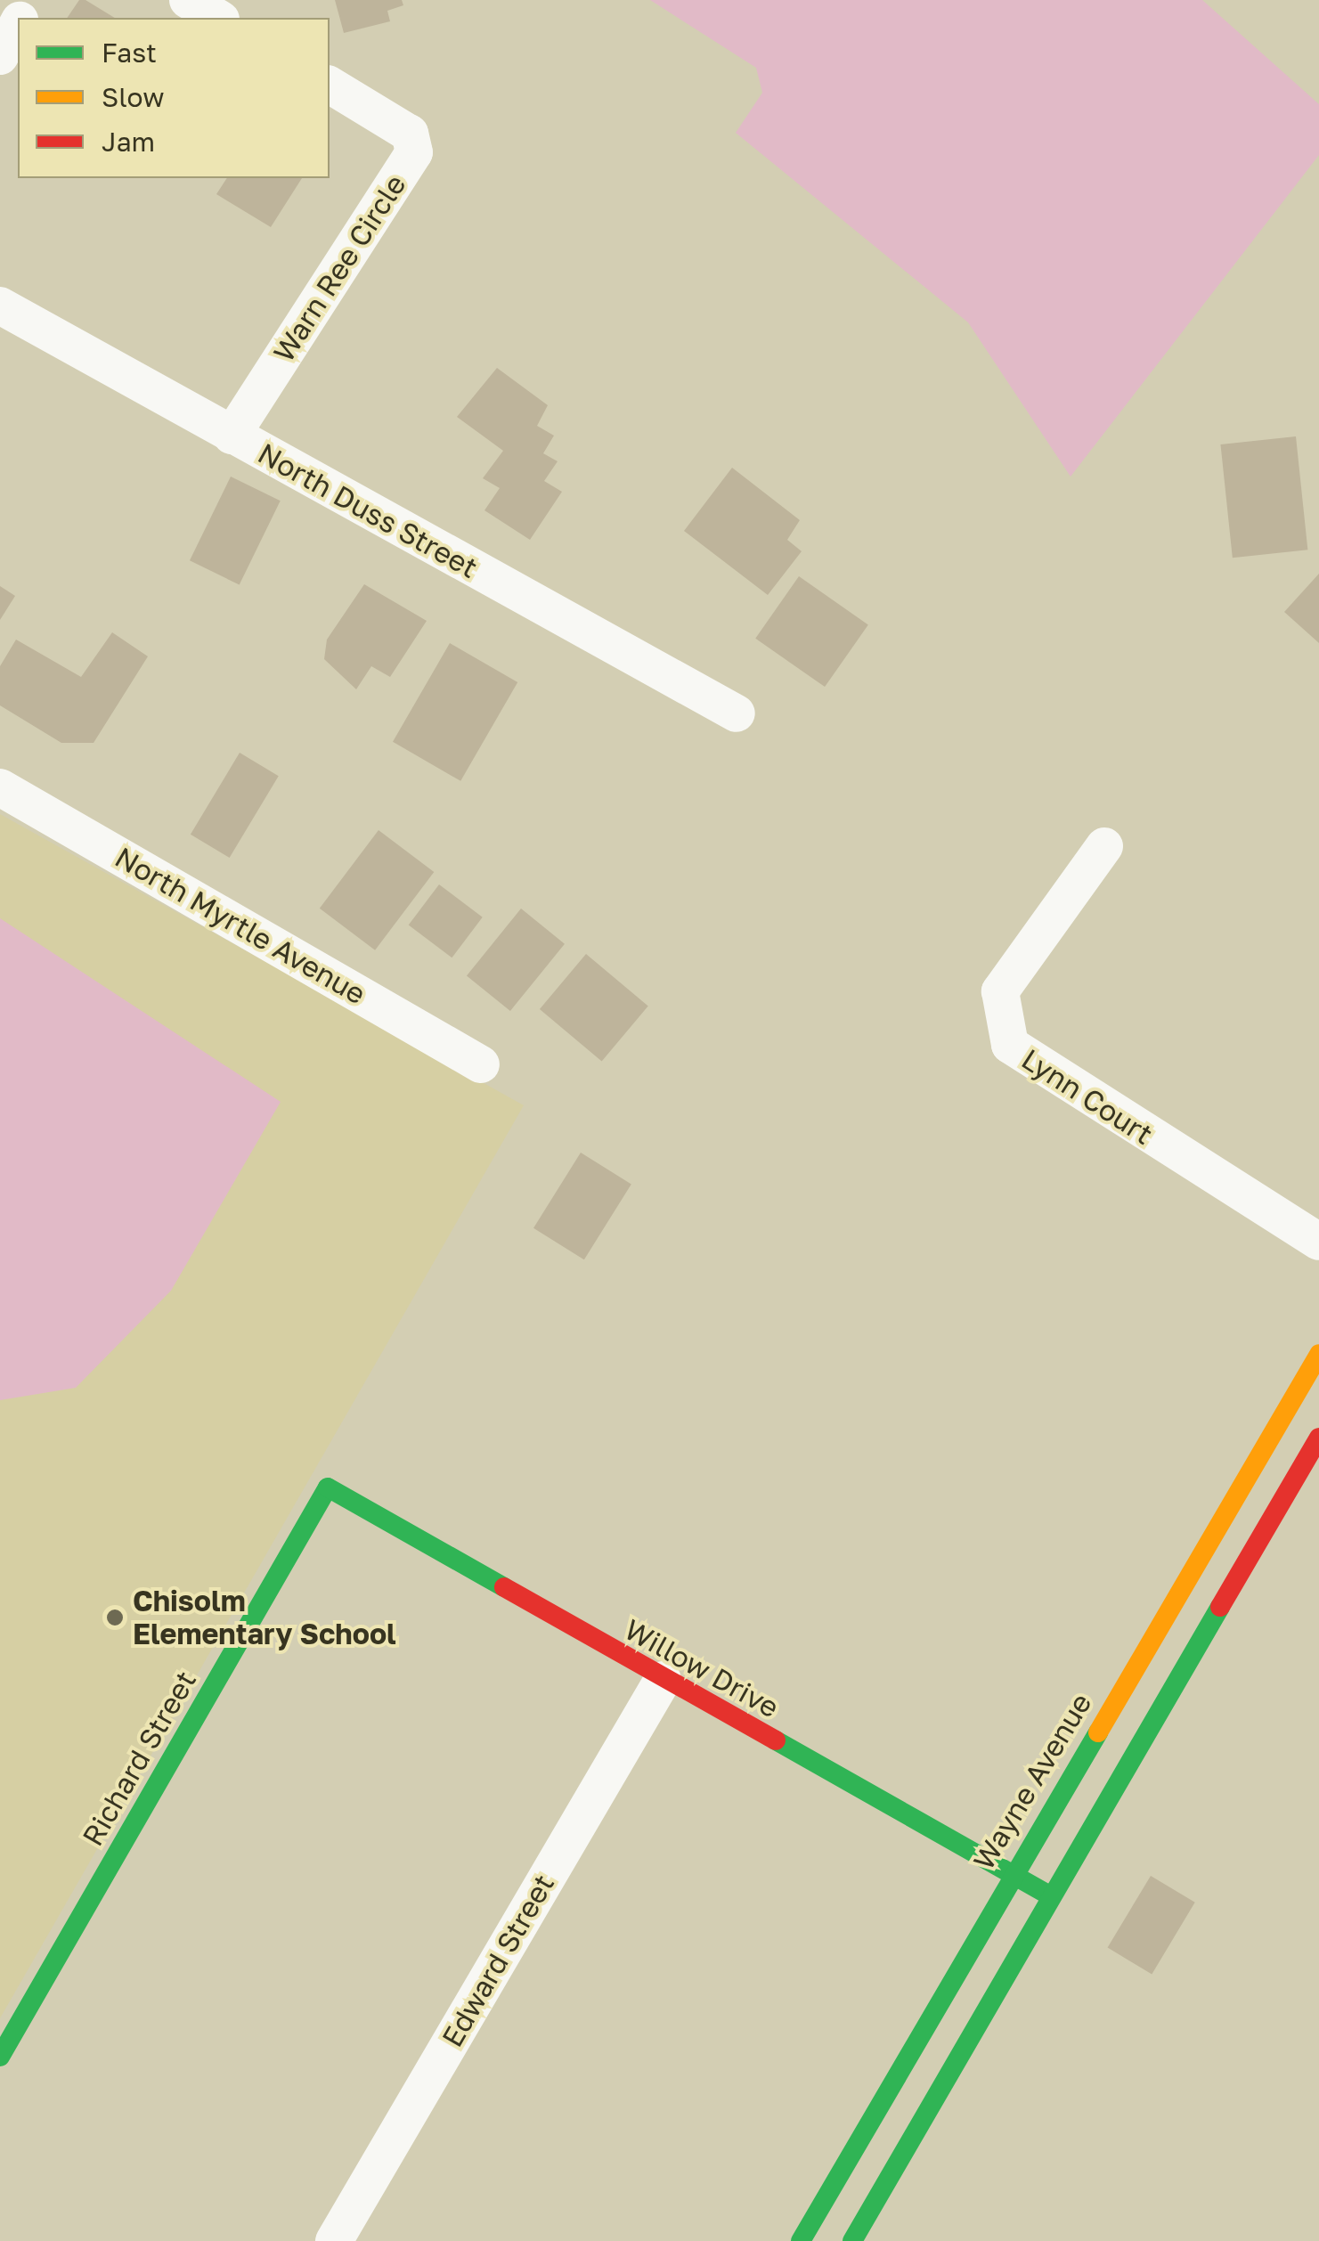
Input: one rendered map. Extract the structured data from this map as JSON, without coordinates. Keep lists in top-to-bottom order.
{
  "streets": {
    "street": [
      "Warn Ree Circle",
      "North Duss Street",
      "North Myrtle Avenue",
      "Lynn Court",
      "Willow Drive",
      "Richard Street",
      "Wayne Avenue",
      "Edward Street"
    ]
  },
  "crossings": [
    ["Warn Ree Circle", "North Duss Street"],
    ["Willow Drive", "Richard Street"],
    ["Willow Drive", "Wayne Avenue"],
    ["Willow Drive", "Edward Street"]
  ],
  "places": ["Chisolm Elementary School"],
  "legend": ["Fast", "Slow", "Jam"]
}
